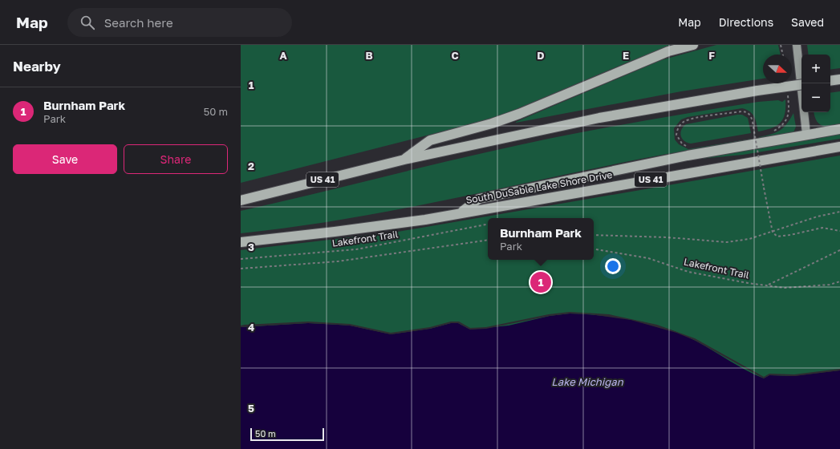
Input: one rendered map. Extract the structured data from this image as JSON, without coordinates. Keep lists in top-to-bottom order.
{
  "streets": {
    "highway": ["US 41", "South DuSable Lake Shore Drive"],
    "path": ["Lakefront Trail"]
  },
  "water": ["Lake Michigan"],
  "scale_bar": "50 m",
  "north": "right",
  "page": {
    "header": "Map",
    "search": "Search here",
    "nav": ["Map", "Directions", "Saved"],
    "heading": "Nearby",
    "map_buttons": ["+", "−"],
    "list": [
      {
        "mark": "1",
        "name": "Burnham Park",
        "note": "Park",
        "value": "50 m"
      }
    ],
    "buttons": ["Save", "Share"],
    "popup": ["Burnham Park", "Park"],
    "pins": "1",
    "scale": "50 m"
  },
  "grid": {
    "columns": [
      "A",
      "B",
      "C",
      "D",
      "E",
      "F"
    ],
    "rows": [
      "1",
      "2",
      "3",
      "4",
      "5"
    ]
  }
}
